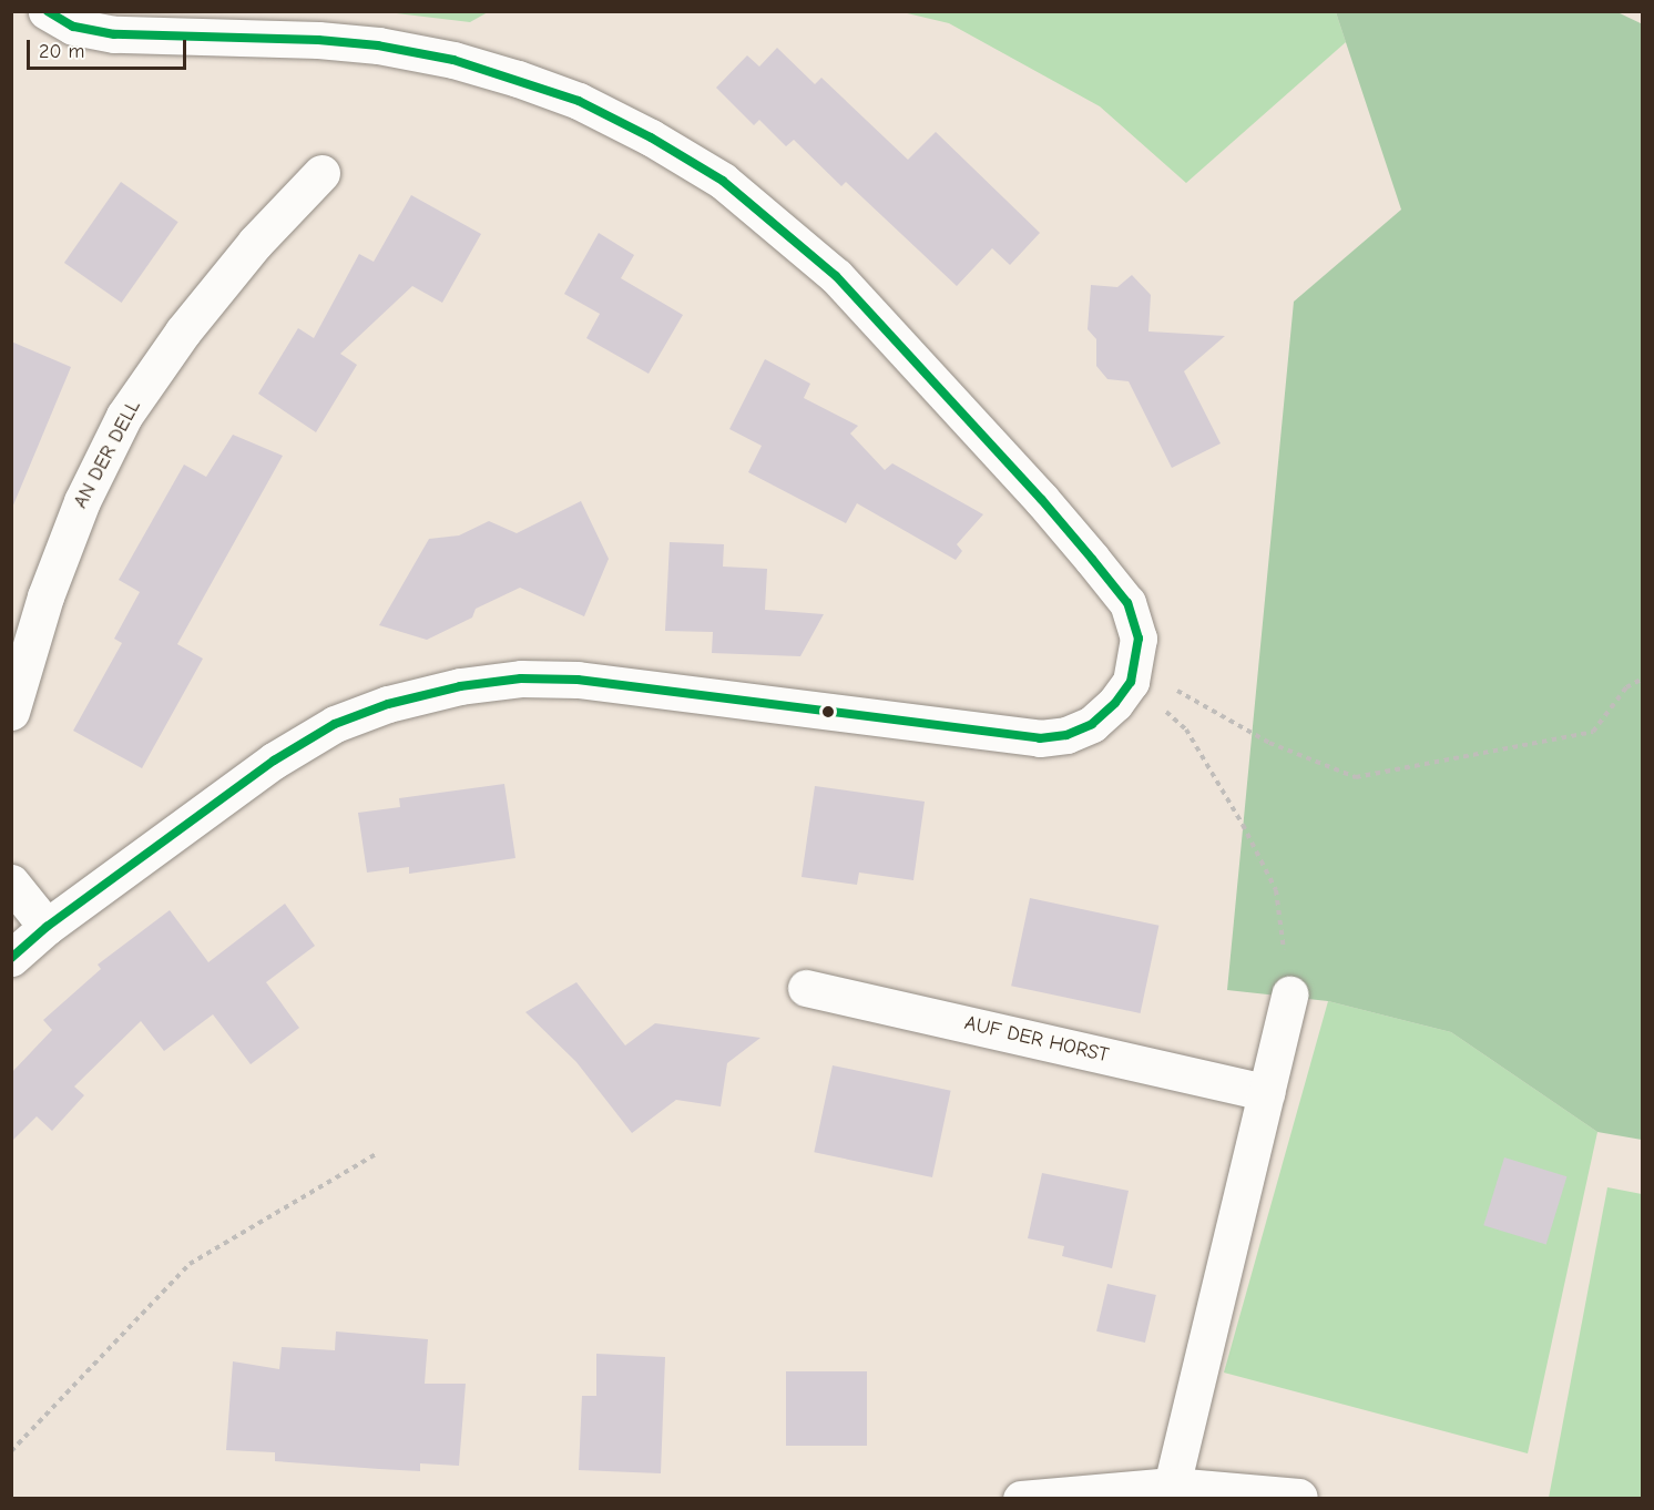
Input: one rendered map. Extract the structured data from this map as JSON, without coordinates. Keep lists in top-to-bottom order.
{
  "streets": {
    "street": ["AN DER DELL", "AUF DER HORST"]
  },
  "scale_bar": "20 m"
}
